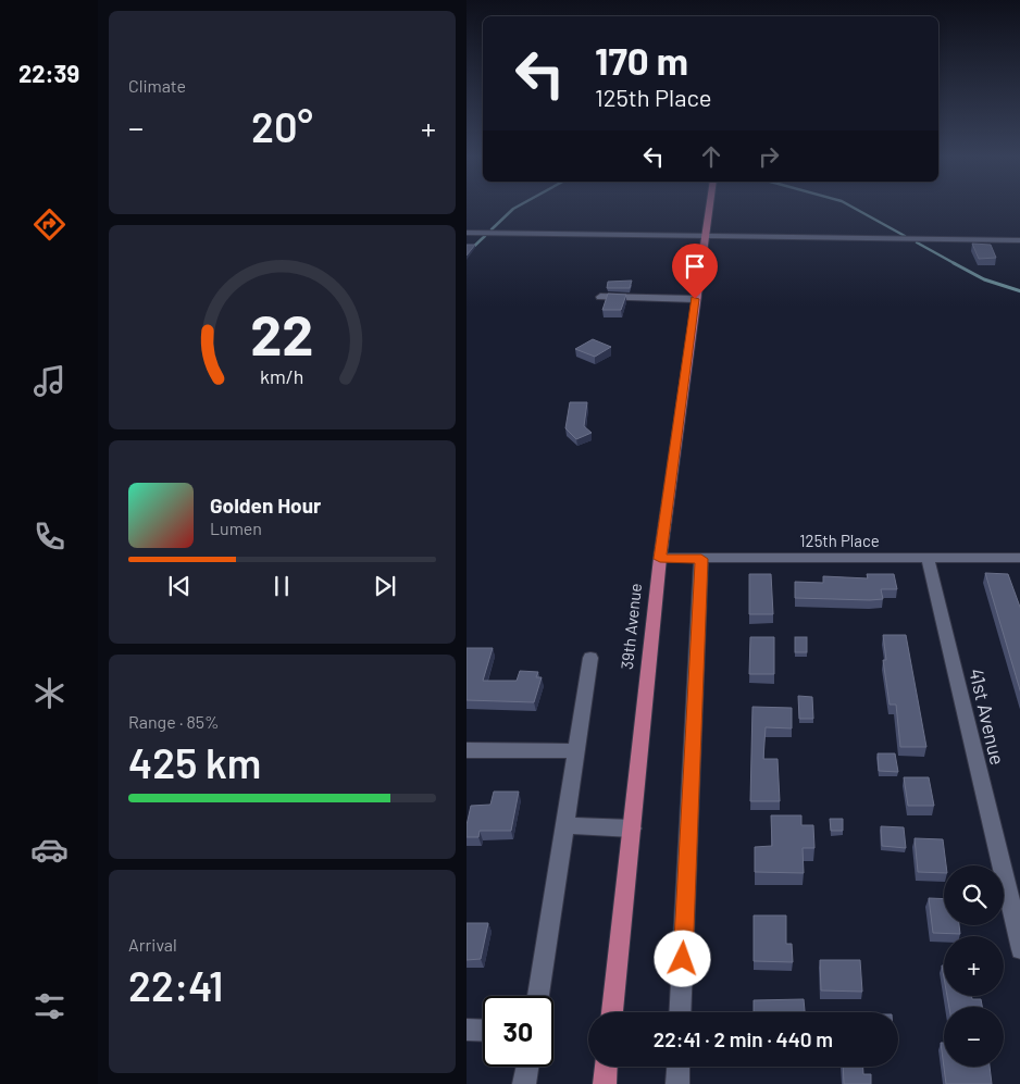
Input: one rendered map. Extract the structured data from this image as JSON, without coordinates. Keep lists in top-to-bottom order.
{
  "streets": {
    "main road": ["39th Avenue"],
    "street": ["125th Place", "41st Avenue"]
  },
  "crossings": [
    ["125th Place", "39th Avenue"],
    ["125th Place", "41st Avenue"]
  ],
  "page": {
    "tabs": "22:39",
    "tile": [
      "Climate",
      ["Range · 85%", "425 km"],
      ["Arrival", "22:41"]
    ],
    "turn": ["170 m", "125th Place"],
    "heat": ["−", "20°", "+"],
    "song": ["Golden Hour", "Lumen"],
    "map_buttons": ["+", "−"],
    "limit": "30",
    "trip": "22:41 · 2 min · 440 m",
    "gauge": ["22", "km/h"]
  }
}
